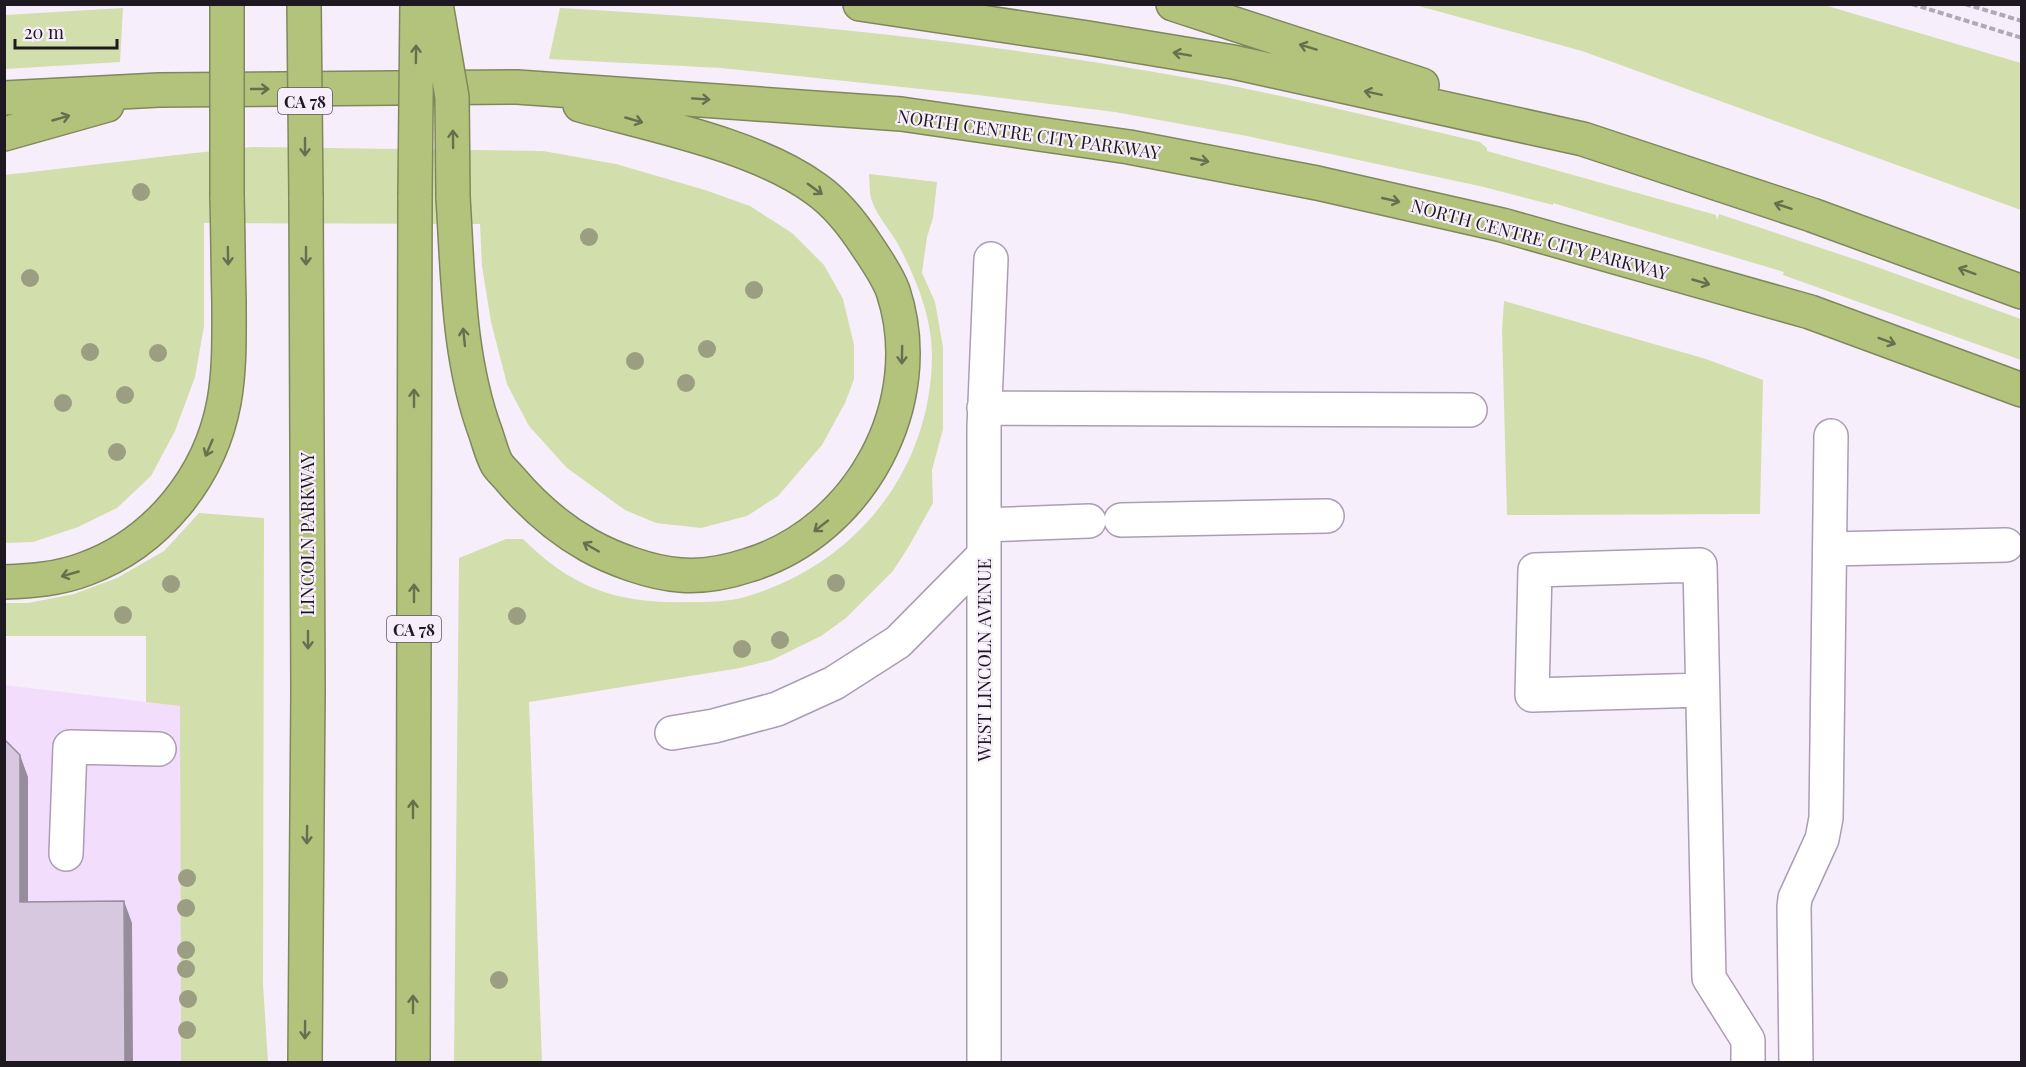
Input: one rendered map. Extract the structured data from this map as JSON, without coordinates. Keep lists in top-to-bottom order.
{
  "streets": {
    "highway": ["CA 78", "NORTH CENTRE CITY PARKWAY", "LINCOLN PARKWAY"],
    "street": ["WEST LINCOLN AVENUE"]
  },
  "scale_bar": "20 m"
}
